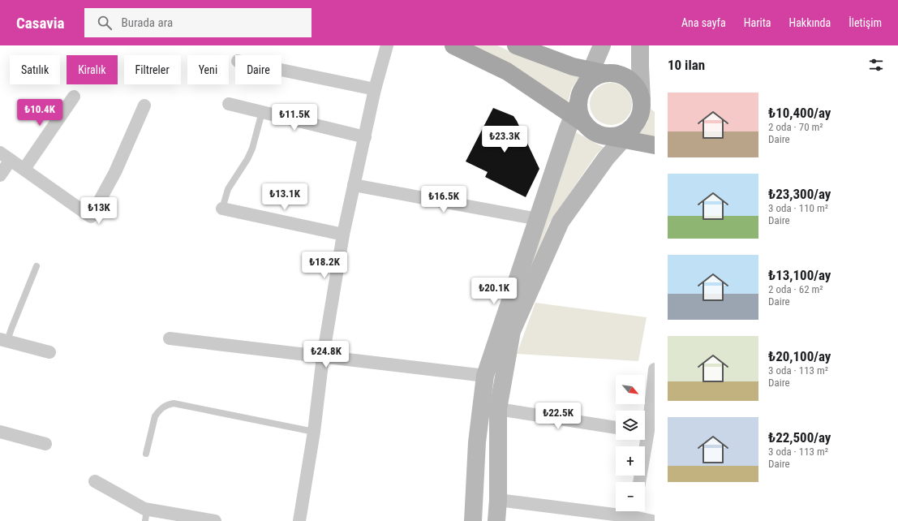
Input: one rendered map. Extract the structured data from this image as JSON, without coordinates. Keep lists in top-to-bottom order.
{
  "north": "bottom right",
  "page": {
    "header": "Casavia",
    "search": "Burada ara",
    "nav": [
      "Ana sayfa",
      "Harita",
      "Hakkında",
      "İletişim"
    ],
    "heading": "10 ilan",
    "chip": [
      "Satılık",
      "Kiralık",
      "Filtreler",
      "Yeni",
      "Daire"
    ],
    "list": [
      {
        "name": "₺10,400/ay",
        "note": "2 oda · 70 m² · Daire"
      },
      {
        "name": "₺23,300/ay",
        "note": "3 oda · 110 m² · Daire"
      },
      {
        "name": "₺13,100/ay",
        "note": "2 oda · 62 m² · Daire"
      },
      {
        "name": "₺20,100/ay",
        "note": "3 oda · 113 m² · Daire"
      },
      {
        "name": "₺22,500/ay",
        "note": "3 oda · 113 m² · Daire"
      }
    ],
    "price": [
      "₺10.4K",
      "₺11.5K",
      "₺23.3K",
      "₺13.1K",
      "₺16.5K",
      "₺13K",
      "₺18.2K",
      "₺20.1K",
      "₺24.8K",
      "₺22.5K"
    ],
    "map_buttons": ["+", "−"]
  }
}
